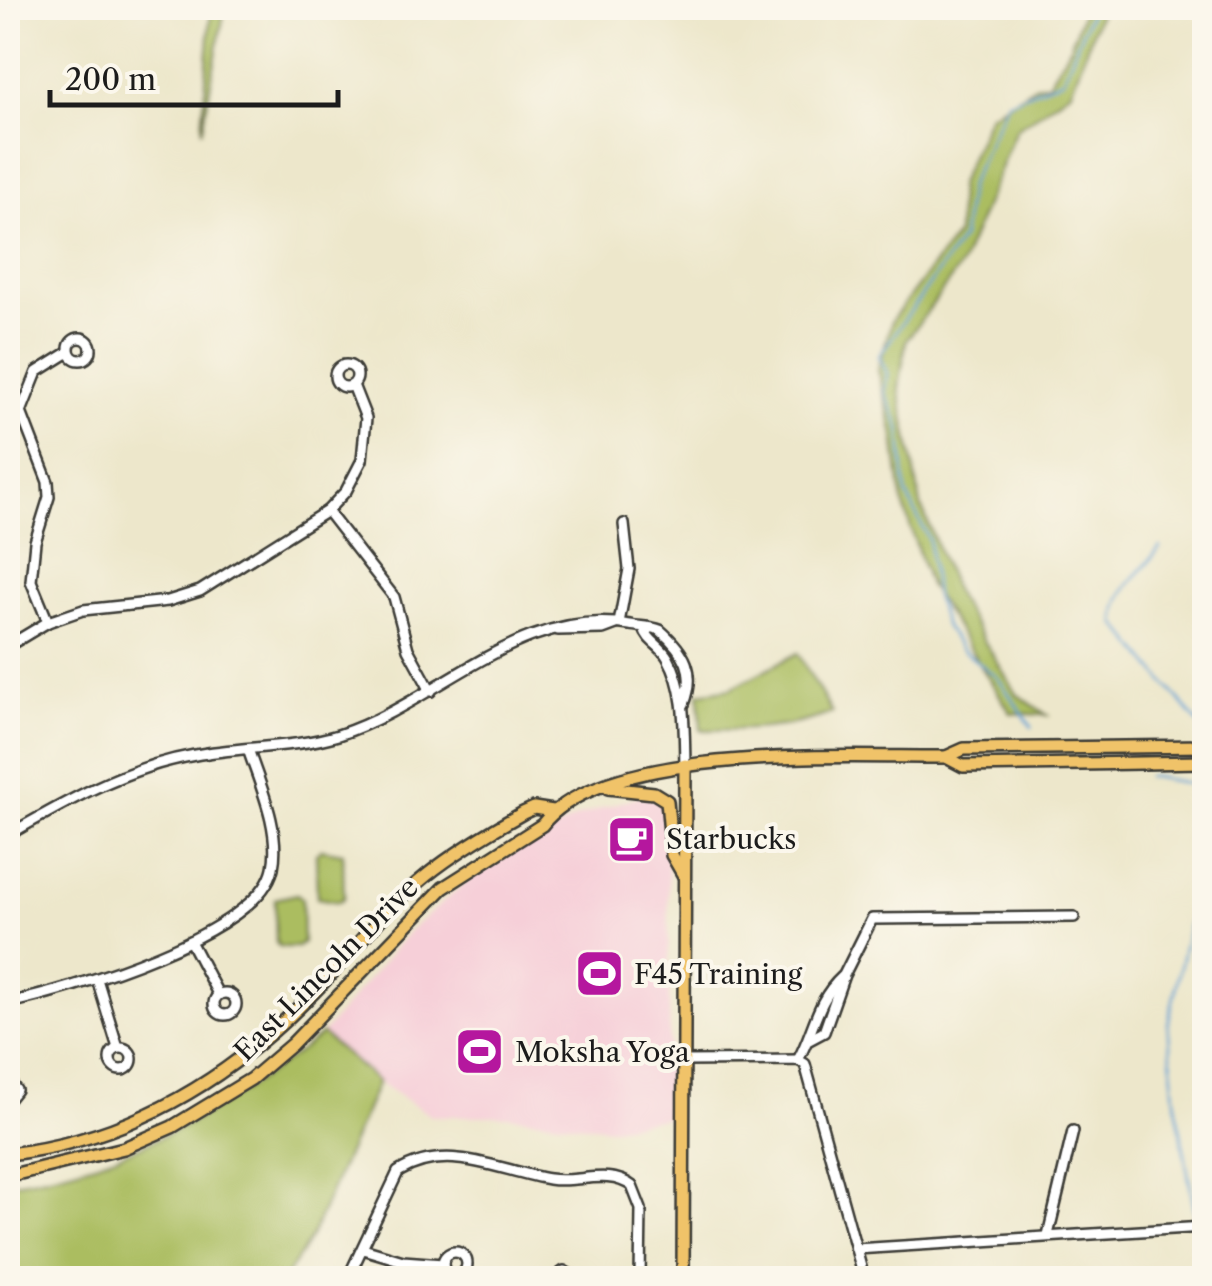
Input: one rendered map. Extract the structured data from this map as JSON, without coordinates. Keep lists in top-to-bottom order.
{
  "streets": {
    "main road": ["East Lincoln Drive"]
  },
  "places": {
    "cafe": ["Starbucks"],
    "sports": ["F45 Training", "Moksha Yoga"]
  },
  "scale_bar": "200 m"
}
